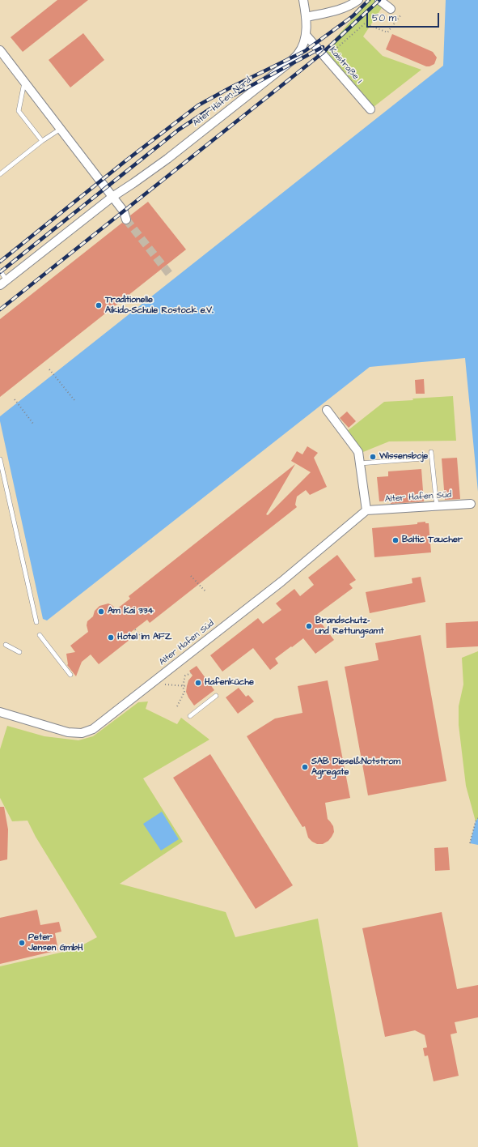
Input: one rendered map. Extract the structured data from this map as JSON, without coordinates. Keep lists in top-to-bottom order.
{
  "streets": {
    "street": ["Kaistraße I", "Alter Hafen Nord", "Alter Hafen Süd"]
  },
  "crossings": [
    ["Kaistraße I", "Alter Hafen Nord"]
  ],
  "places": [
    "Traditionelle Aikido-Schule Rostock e.V.",
    "Wissensboje",
    "Baltic Taucher",
    "Am Kai 334",
    "Brandschutz- und Rettungsamt",
    "Hotel im AFZ",
    "Hafenküche",
    "SAB Diesel&Notstrom Agregate",
    "Peter Jensen GmbH"
  ],
  "scale_bar": "50 m"
}
